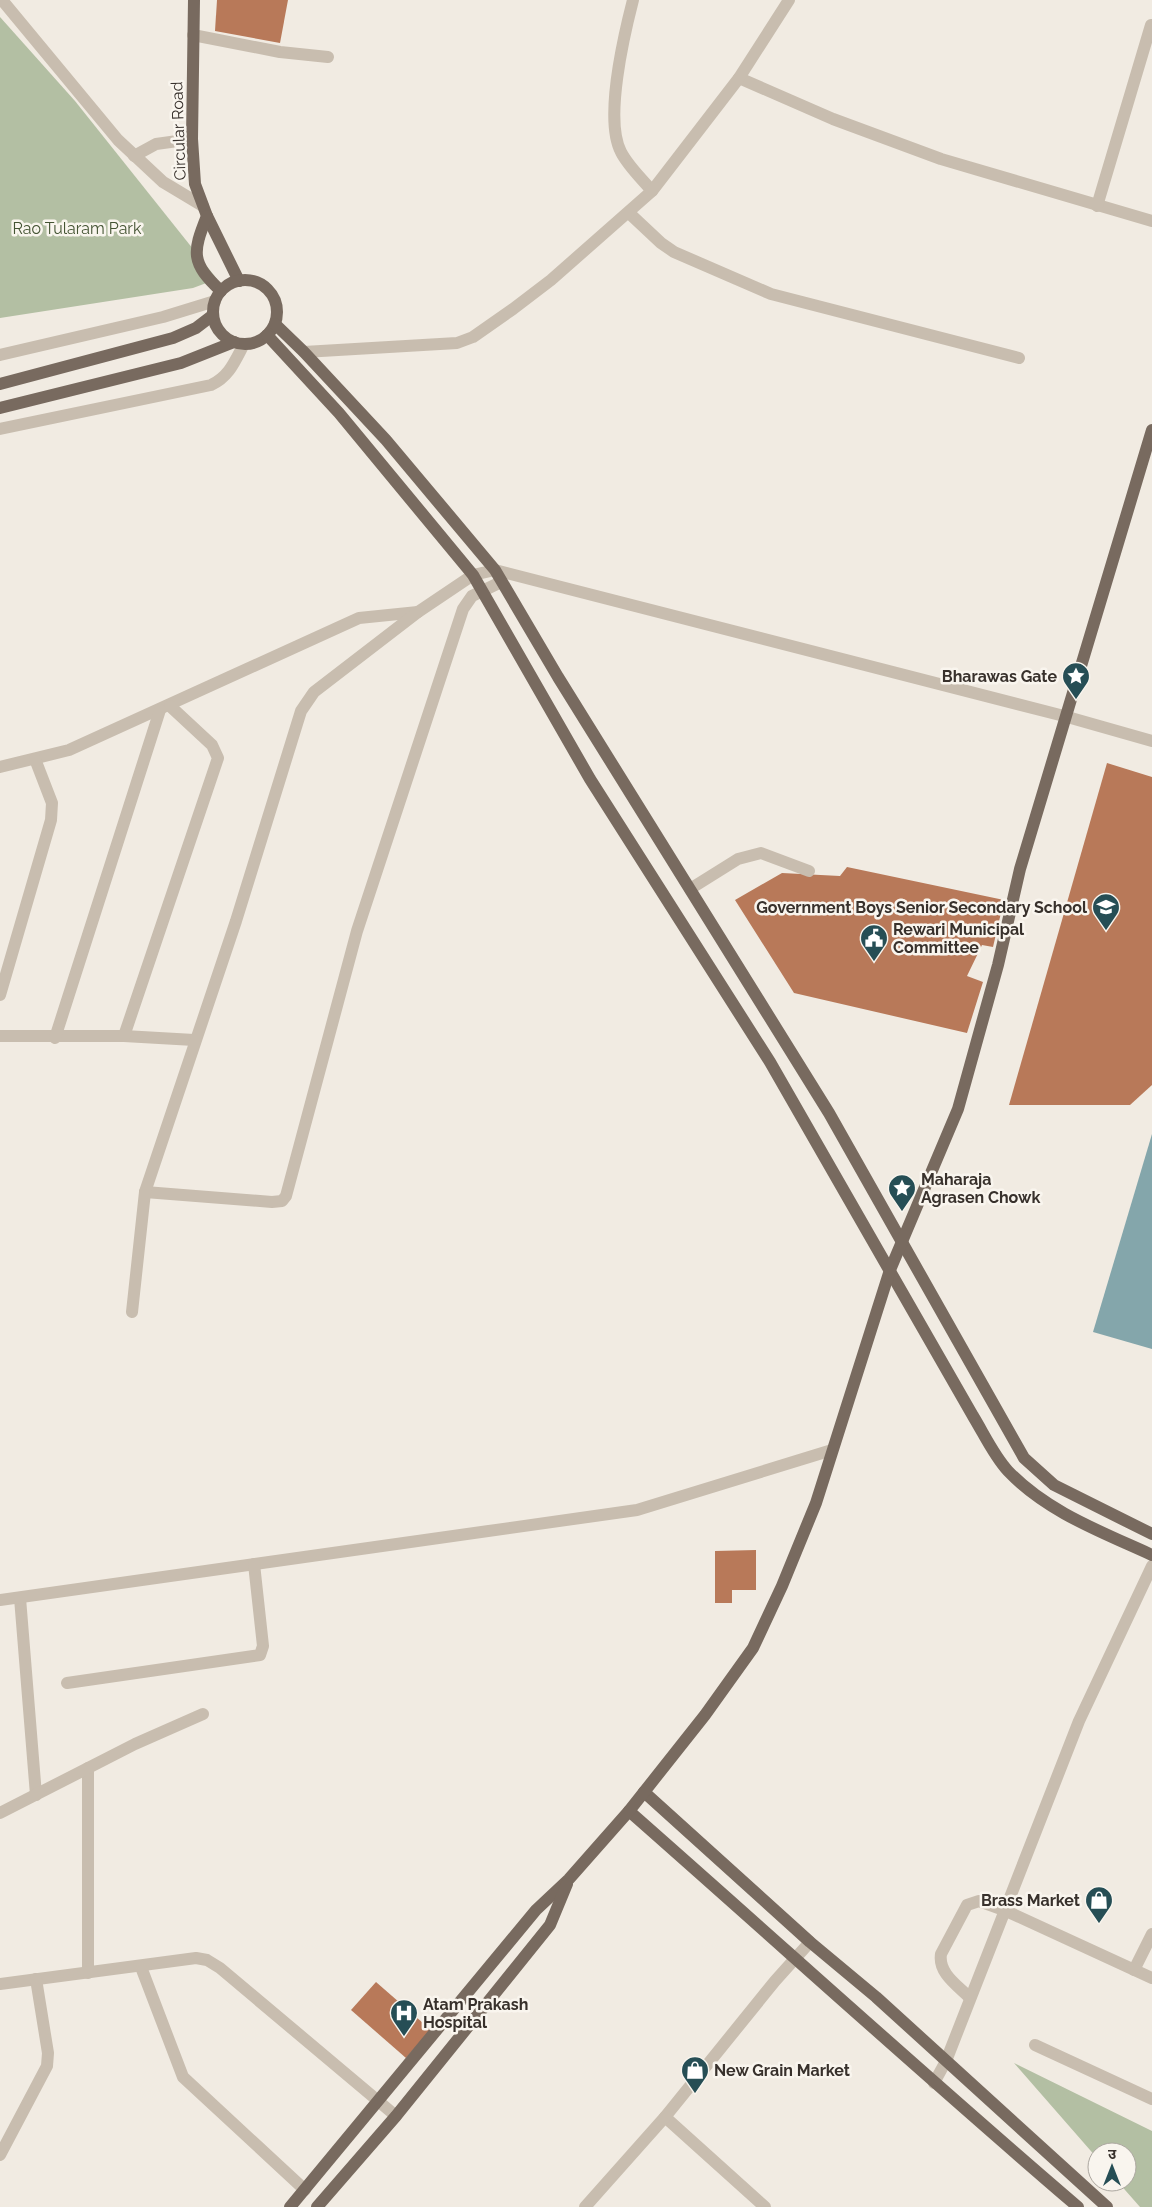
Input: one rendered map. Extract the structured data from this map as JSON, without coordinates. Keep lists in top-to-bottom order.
{
  "streets": {
    "main road": ["Circular Road"]
  },
  "parks": ["Rao Tularam Park"],
  "places": {
    "place": ["Bharawas Gate", "Maharaja Agrasen Chowk"],
    "school or university": ["Government Boys Senior Secondary School"],
    "public building": ["Rewari Municipal Committee"],
    "shop": ["Brass Market", "New Grain Market"],
    "hospital": ["Atam Prakash Hospital"]
  },
  "north": "top"
}
